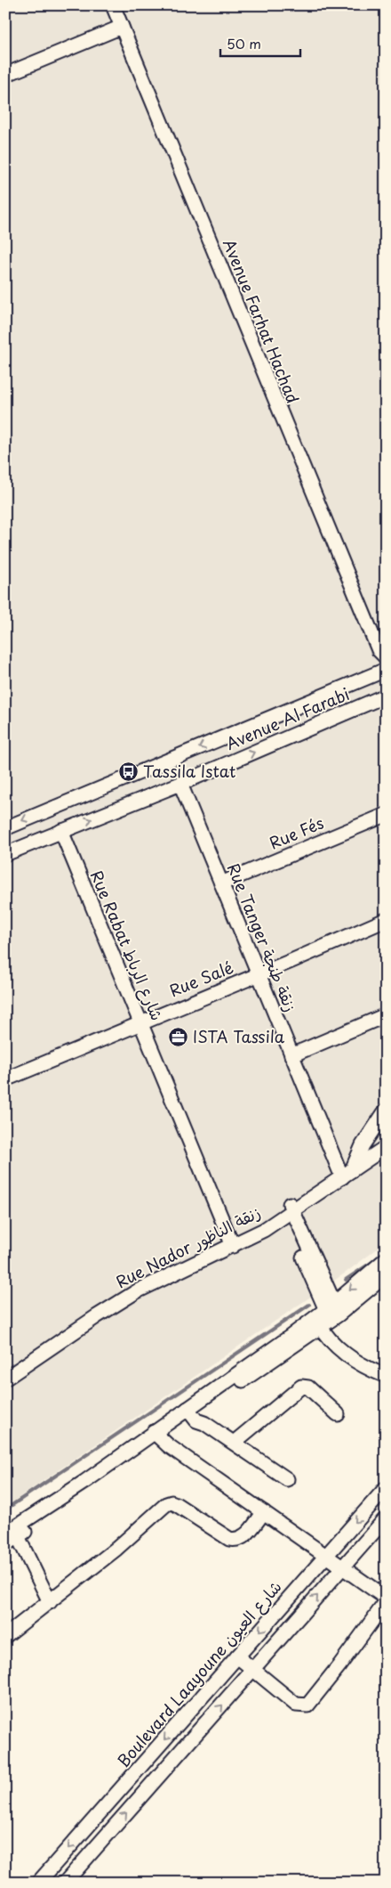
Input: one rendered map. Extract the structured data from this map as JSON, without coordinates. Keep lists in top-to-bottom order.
{
  "streets": {
    "street": [
      "Avenue Farhat Hachad",
      "Avenue Al Farabi",
      "Rue Fés",
      "Rue Tanger زنقة طنجة",
      "Rue Rabat شارع الرباط",
      "Rue Salé",
      "Rue Nador زنقة الناظور",
      "Boulevard Laayoune شارع العيون"
    ]
  },
  "crossings": [
    ["Avenue Farhat Hachad", "Avenue Al Farabi"],
    ["Avenue Al Farabi", "Rue Tanger زنقة طنجة"],
    ["Avenue Al Farabi", "Rue Rabat شارع الرباط"],
    ["Rue Fés", "Rue Tanger زنقة طنجة"],
    ["Rue Tanger زنقة طنجة", "Rue Salé"],
    ["Rue Tanger زنقة طنجة", "Rue Nador زنقة الناظور"],
    ["Rue Rabat شارع الرباط", "Rue Salé"],
    ["Rue Rabat شارع الرباط", "Rue Nador زنقة الناظور"]
  ],
  "places": {
    "bus stop": ["Tassila Istat"],
    "office": ["ISTA Tassila"]
  },
  "scale_bar": "50 m"
}
